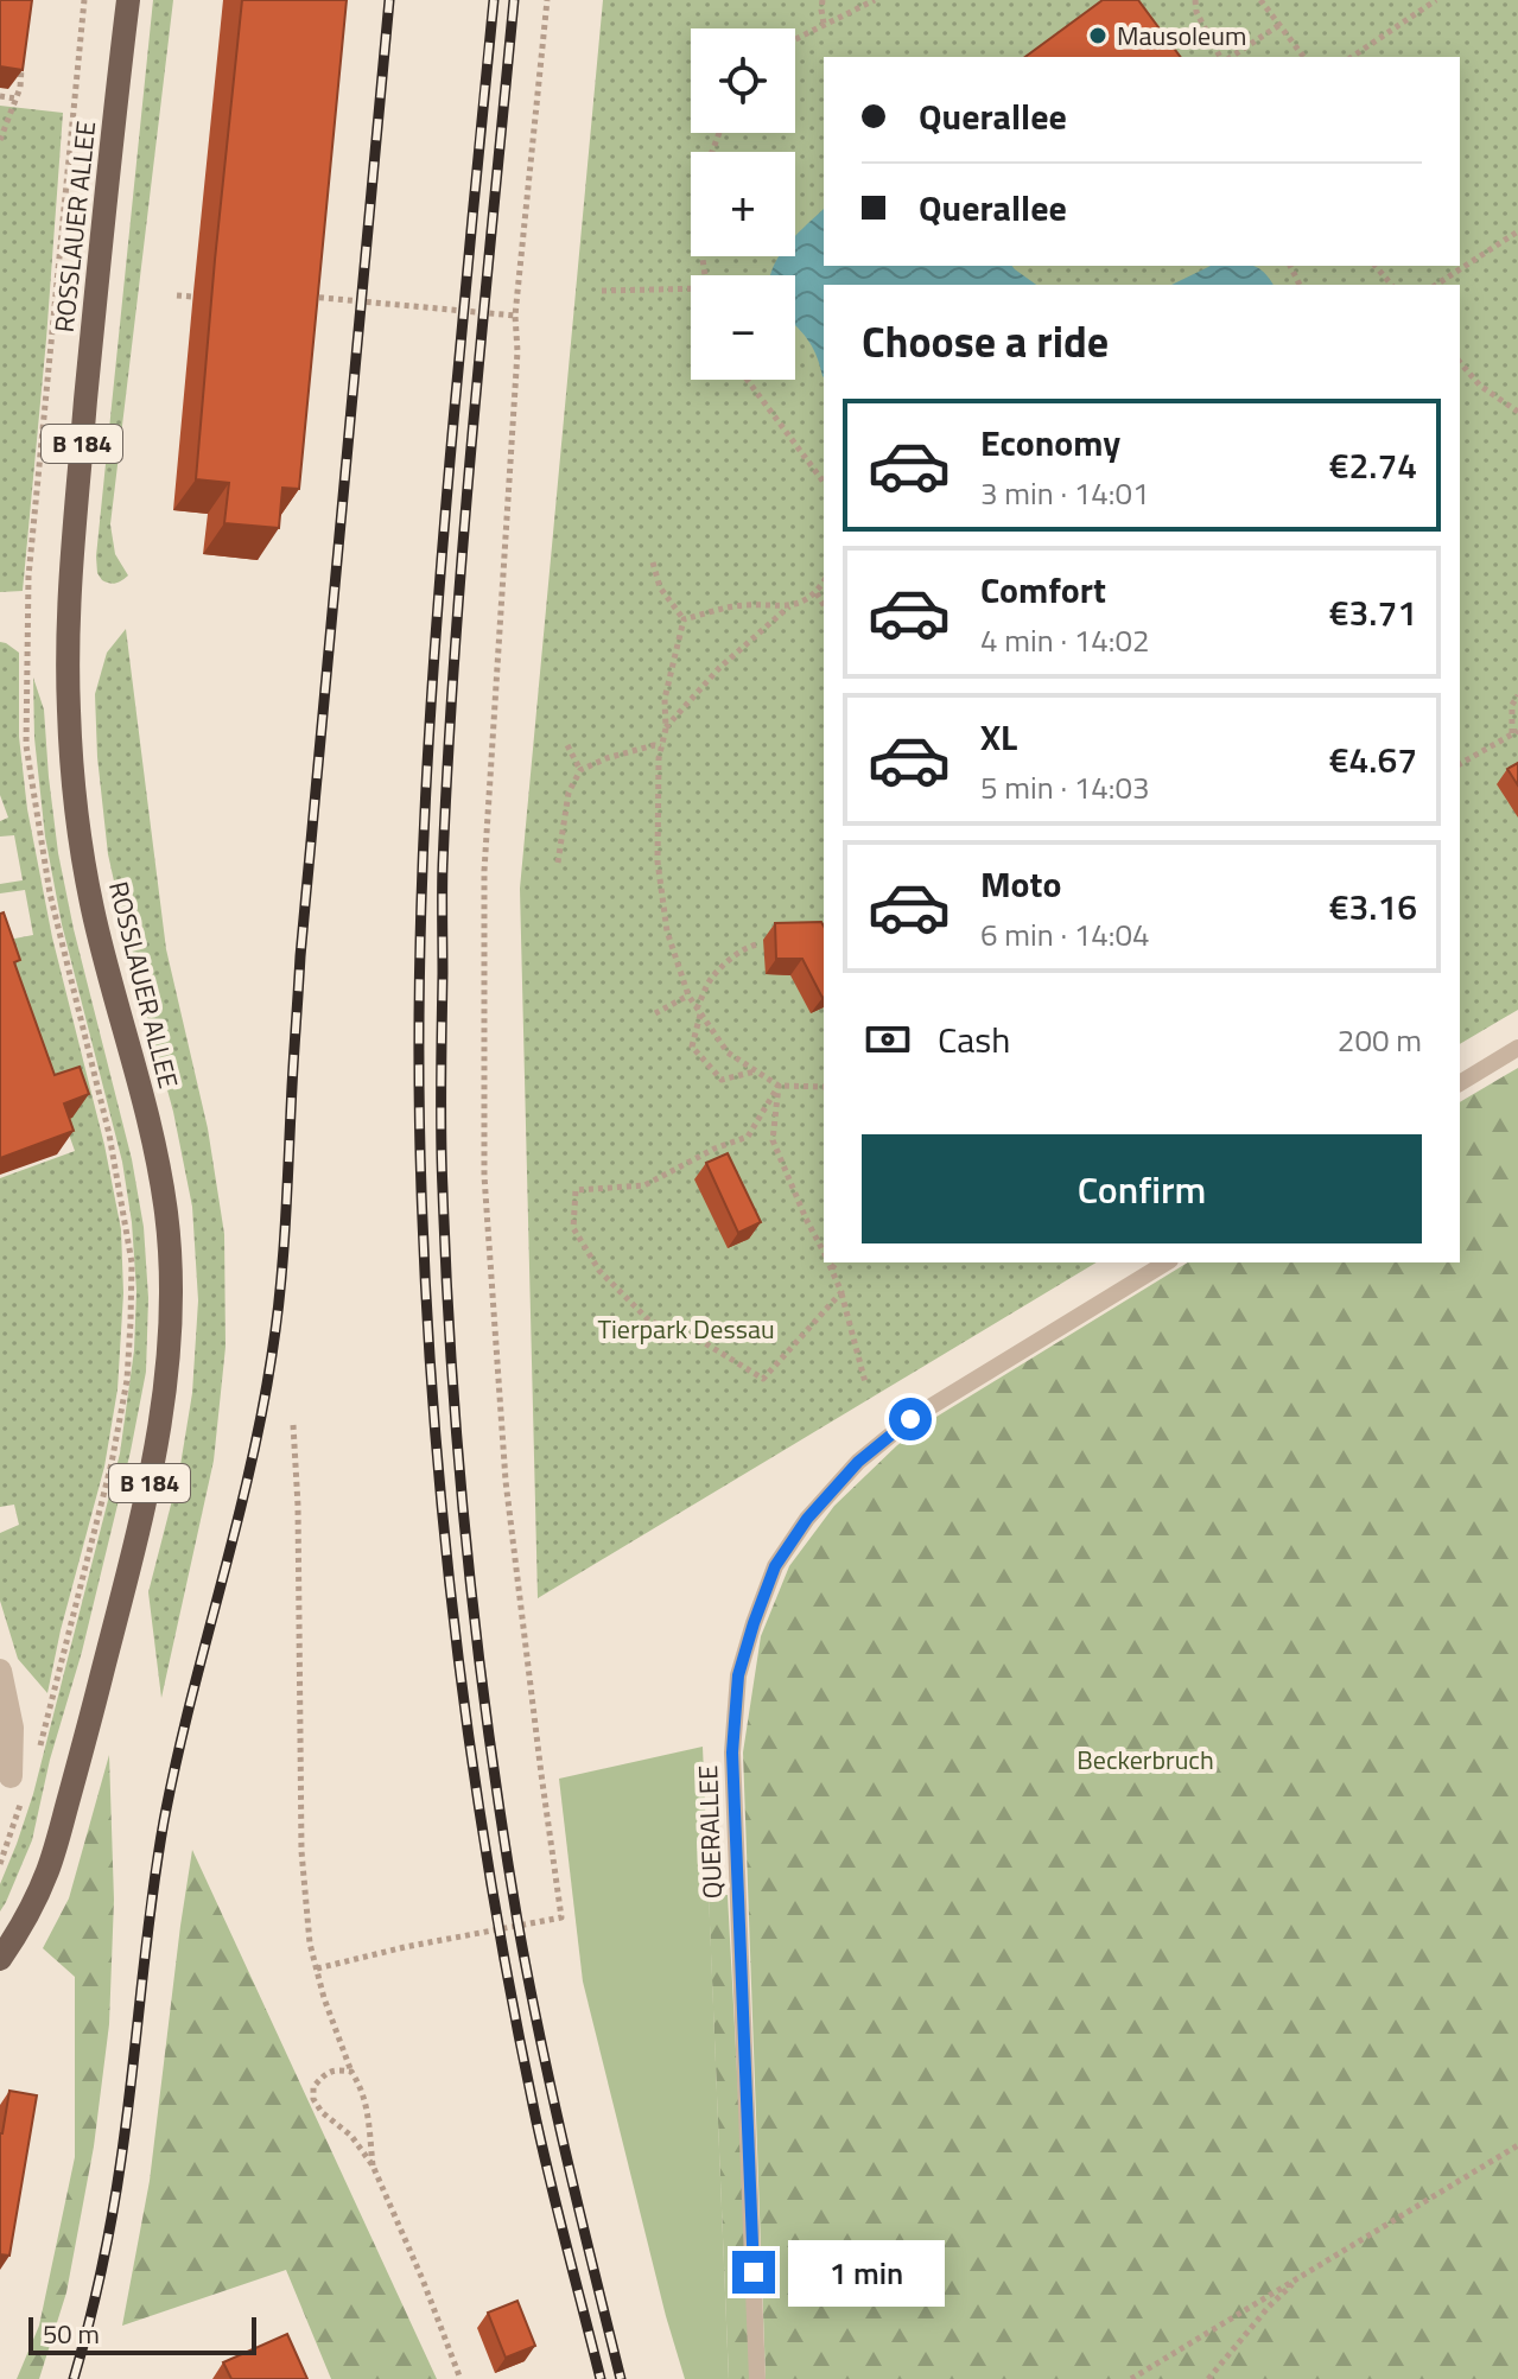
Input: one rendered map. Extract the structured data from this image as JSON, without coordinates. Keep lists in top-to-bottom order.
{
  "streets": {
    "main road": ["ROSSLAUER ALLEE", "B 184"],
    "lane": ["QUERALLEE"]
  },
  "parks": ["Tierpark Dessau", "Beckerbruch"],
  "places": ["Mausoleum"],
  "scale_bar": "50 m",
  "page": {
    "map_buttons": ["+", "−"],
    "banner": ["Querallee", "Querallee"],
    "heading": "Choose a ride",
    "list": [
      {
        "name": "Economy",
        "note": "3 min · 14:01",
        "value": "€2.74"
      },
      {
        "name": "Comfort",
        "note": "4 min · 14:02",
        "value": "€3.71"
      },
      {
        "name": "XL",
        "note": "5 min · 14:03",
        "value": "€4.67"
      },
      {
        "name": "Moto",
        "note": "6 min · 14:04",
        "value": "€3.16"
      }
    ],
    "pay": ["Cash", "200 m"],
    "buttons": "Confirm",
    "bubble": "1 min",
    "scale": "50 m"
  }
}
